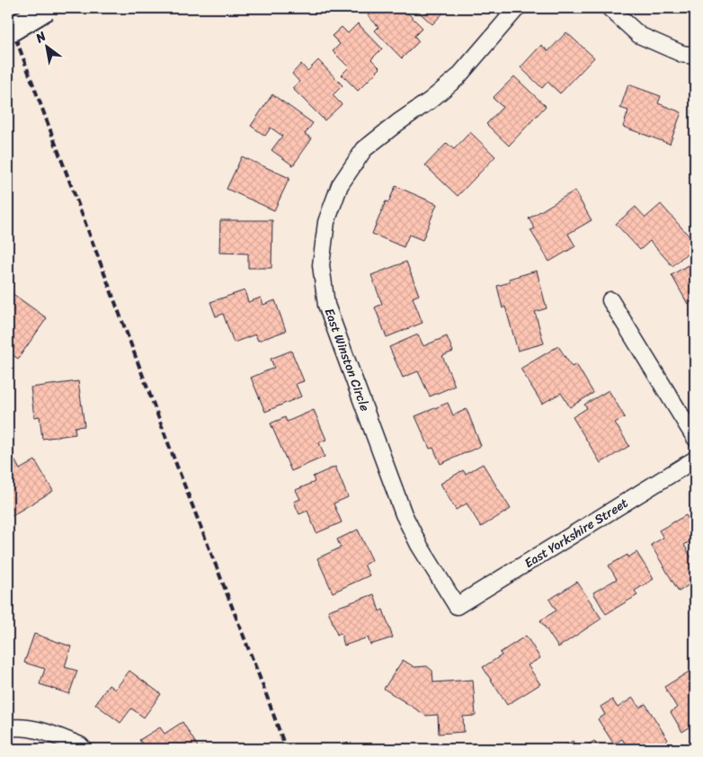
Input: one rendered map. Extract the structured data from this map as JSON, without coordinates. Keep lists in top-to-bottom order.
{
  "streets": {
    "street": ["East Winston Circle", "East Yorkshire Street"]
  },
  "crossings": [
    ["East Winston Circle", "East Yorkshire Street"]
  ],
  "north": "top left"
}
